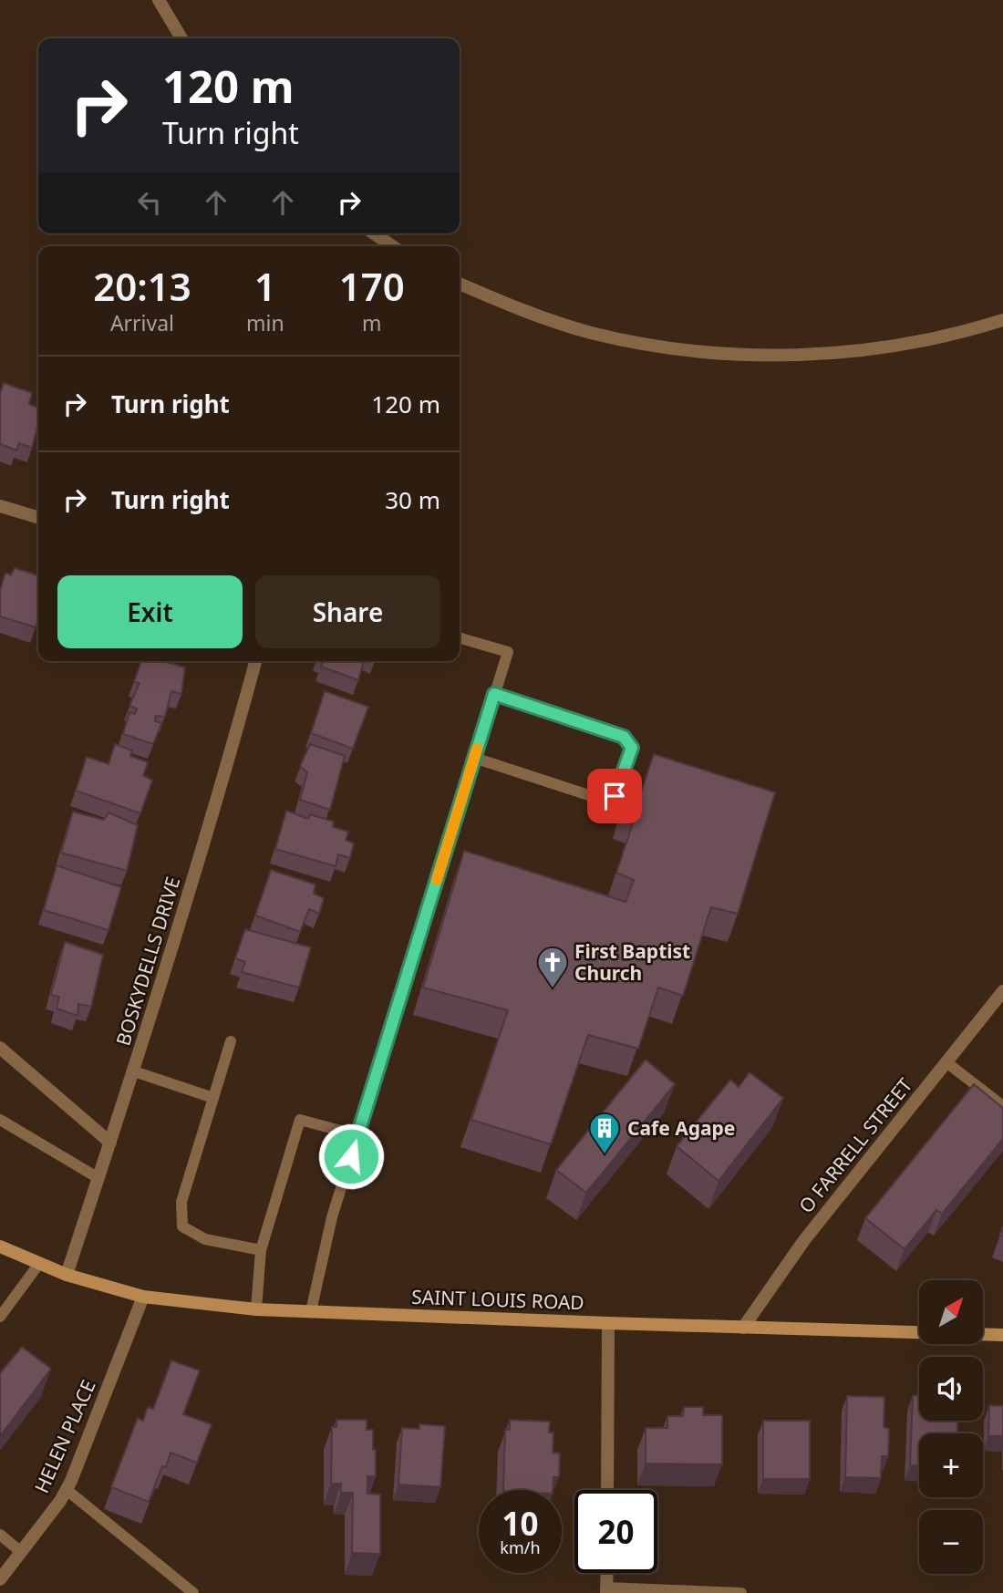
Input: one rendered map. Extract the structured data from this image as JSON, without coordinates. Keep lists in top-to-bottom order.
{
  "streets": {
    "street": [
      "BOSKYDELLS DRIVE",
      "O FARRELL STREET",
      "SAINT LOUIS ROAD",
      "HELEN PLACE"
    ]
  },
  "crossings": [
    ["BOSKYDELLS DRIVE", "SAINT LOUIS ROAD"],
    ["O FARRELL STREET", "SAINT LOUIS ROAD"],
    ["SAINT LOUIS ROAD", "HELEN PLACE"]
  ],
  "places": {
    "church": ["First Baptist Church"],
    "building": ["Cafe Agape"]
  },
  "north": "top right",
  "page": {
    "turn": ["120 m", "Turn right"],
    "eta": [
      "20:13",
      "Arrival",
      "1",
      "min",
      "170",
      "m"
    ],
    "list": [
      {
        "name": "Turn right",
        "value": "120 m"
      },
      {
        "name": "Turn right",
        "value": "30 m"
      }
    ],
    "buttons": ["Exit", "Share"],
    "map_buttons": ["+", "−"],
    "speed": "10 km/h",
    "limit": "20"
  }
}
